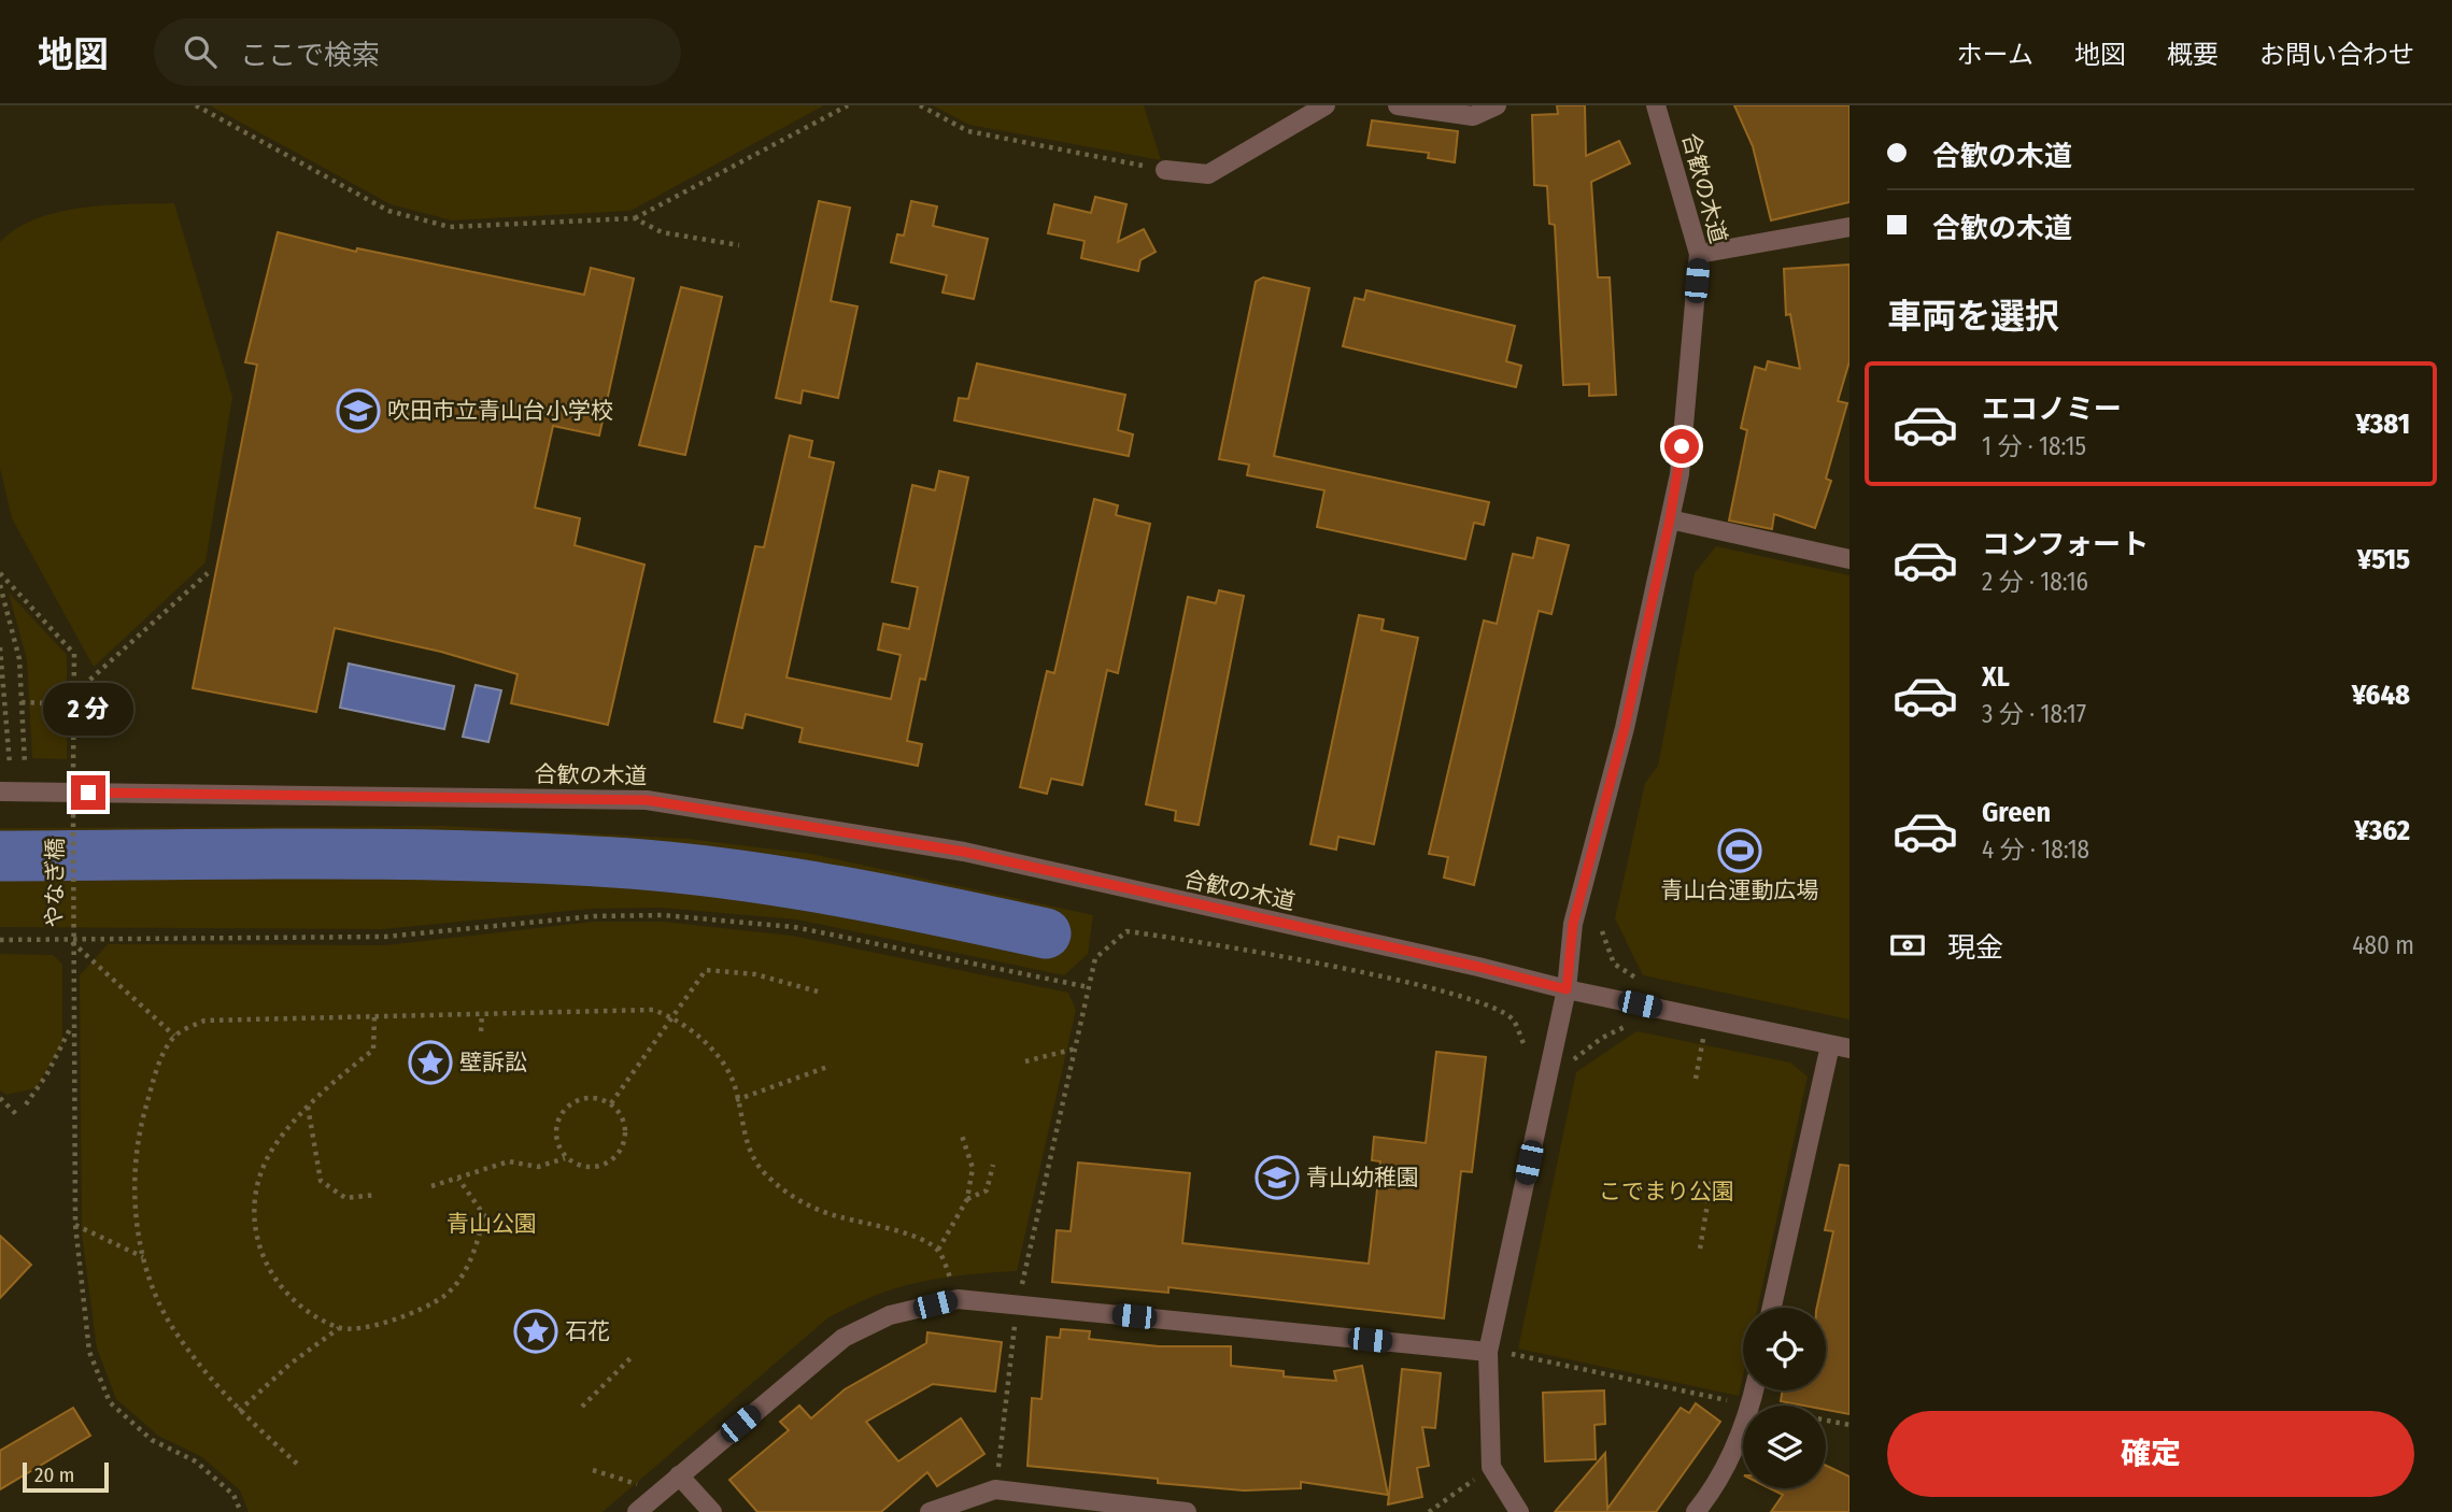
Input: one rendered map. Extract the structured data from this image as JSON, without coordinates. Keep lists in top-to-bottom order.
{
  "streets": {
    "street": ["合歓の木道"],
    "path": ["やなぎ橋"]
  },
  "parks": ["こでまり公園", "青山公園"],
  "places": {
    "school or university": ["吹田市立青山台小学校", "青山幼稚園"],
    "sports": ["青山台運動広場"],
    "place": ["壁訴訟", "石花"]
  },
  "scale_bar": "20 m",
  "page": {
    "header": "地図",
    "search": "ここで検索",
    "nav": [
      "ホーム",
      "地図",
      "概要",
      "お問い合わせ"
    ],
    "banner": ["合歓の木道", "合歓の木道"],
    "heading": "車両を選択",
    "list": [
      {
        "name": "エコノミー",
        "note": "1 分 · 18:15",
        "value": "¥381"
      },
      {
        "name": "コンフォート",
        "note": "2 分 · 18:16",
        "value": "¥515"
      },
      {
        "name": "XL",
        "note": "3 分 · 18:17",
        "value": "¥648"
      },
      {
        "name": "Green",
        "note": "4 分 · 18:18",
        "value": "¥362"
      }
    ],
    "bubble": "2 分",
    "pay": ["現金", "480 m"],
    "buttons": "確定",
    "scale": "20 m"
  }
}
